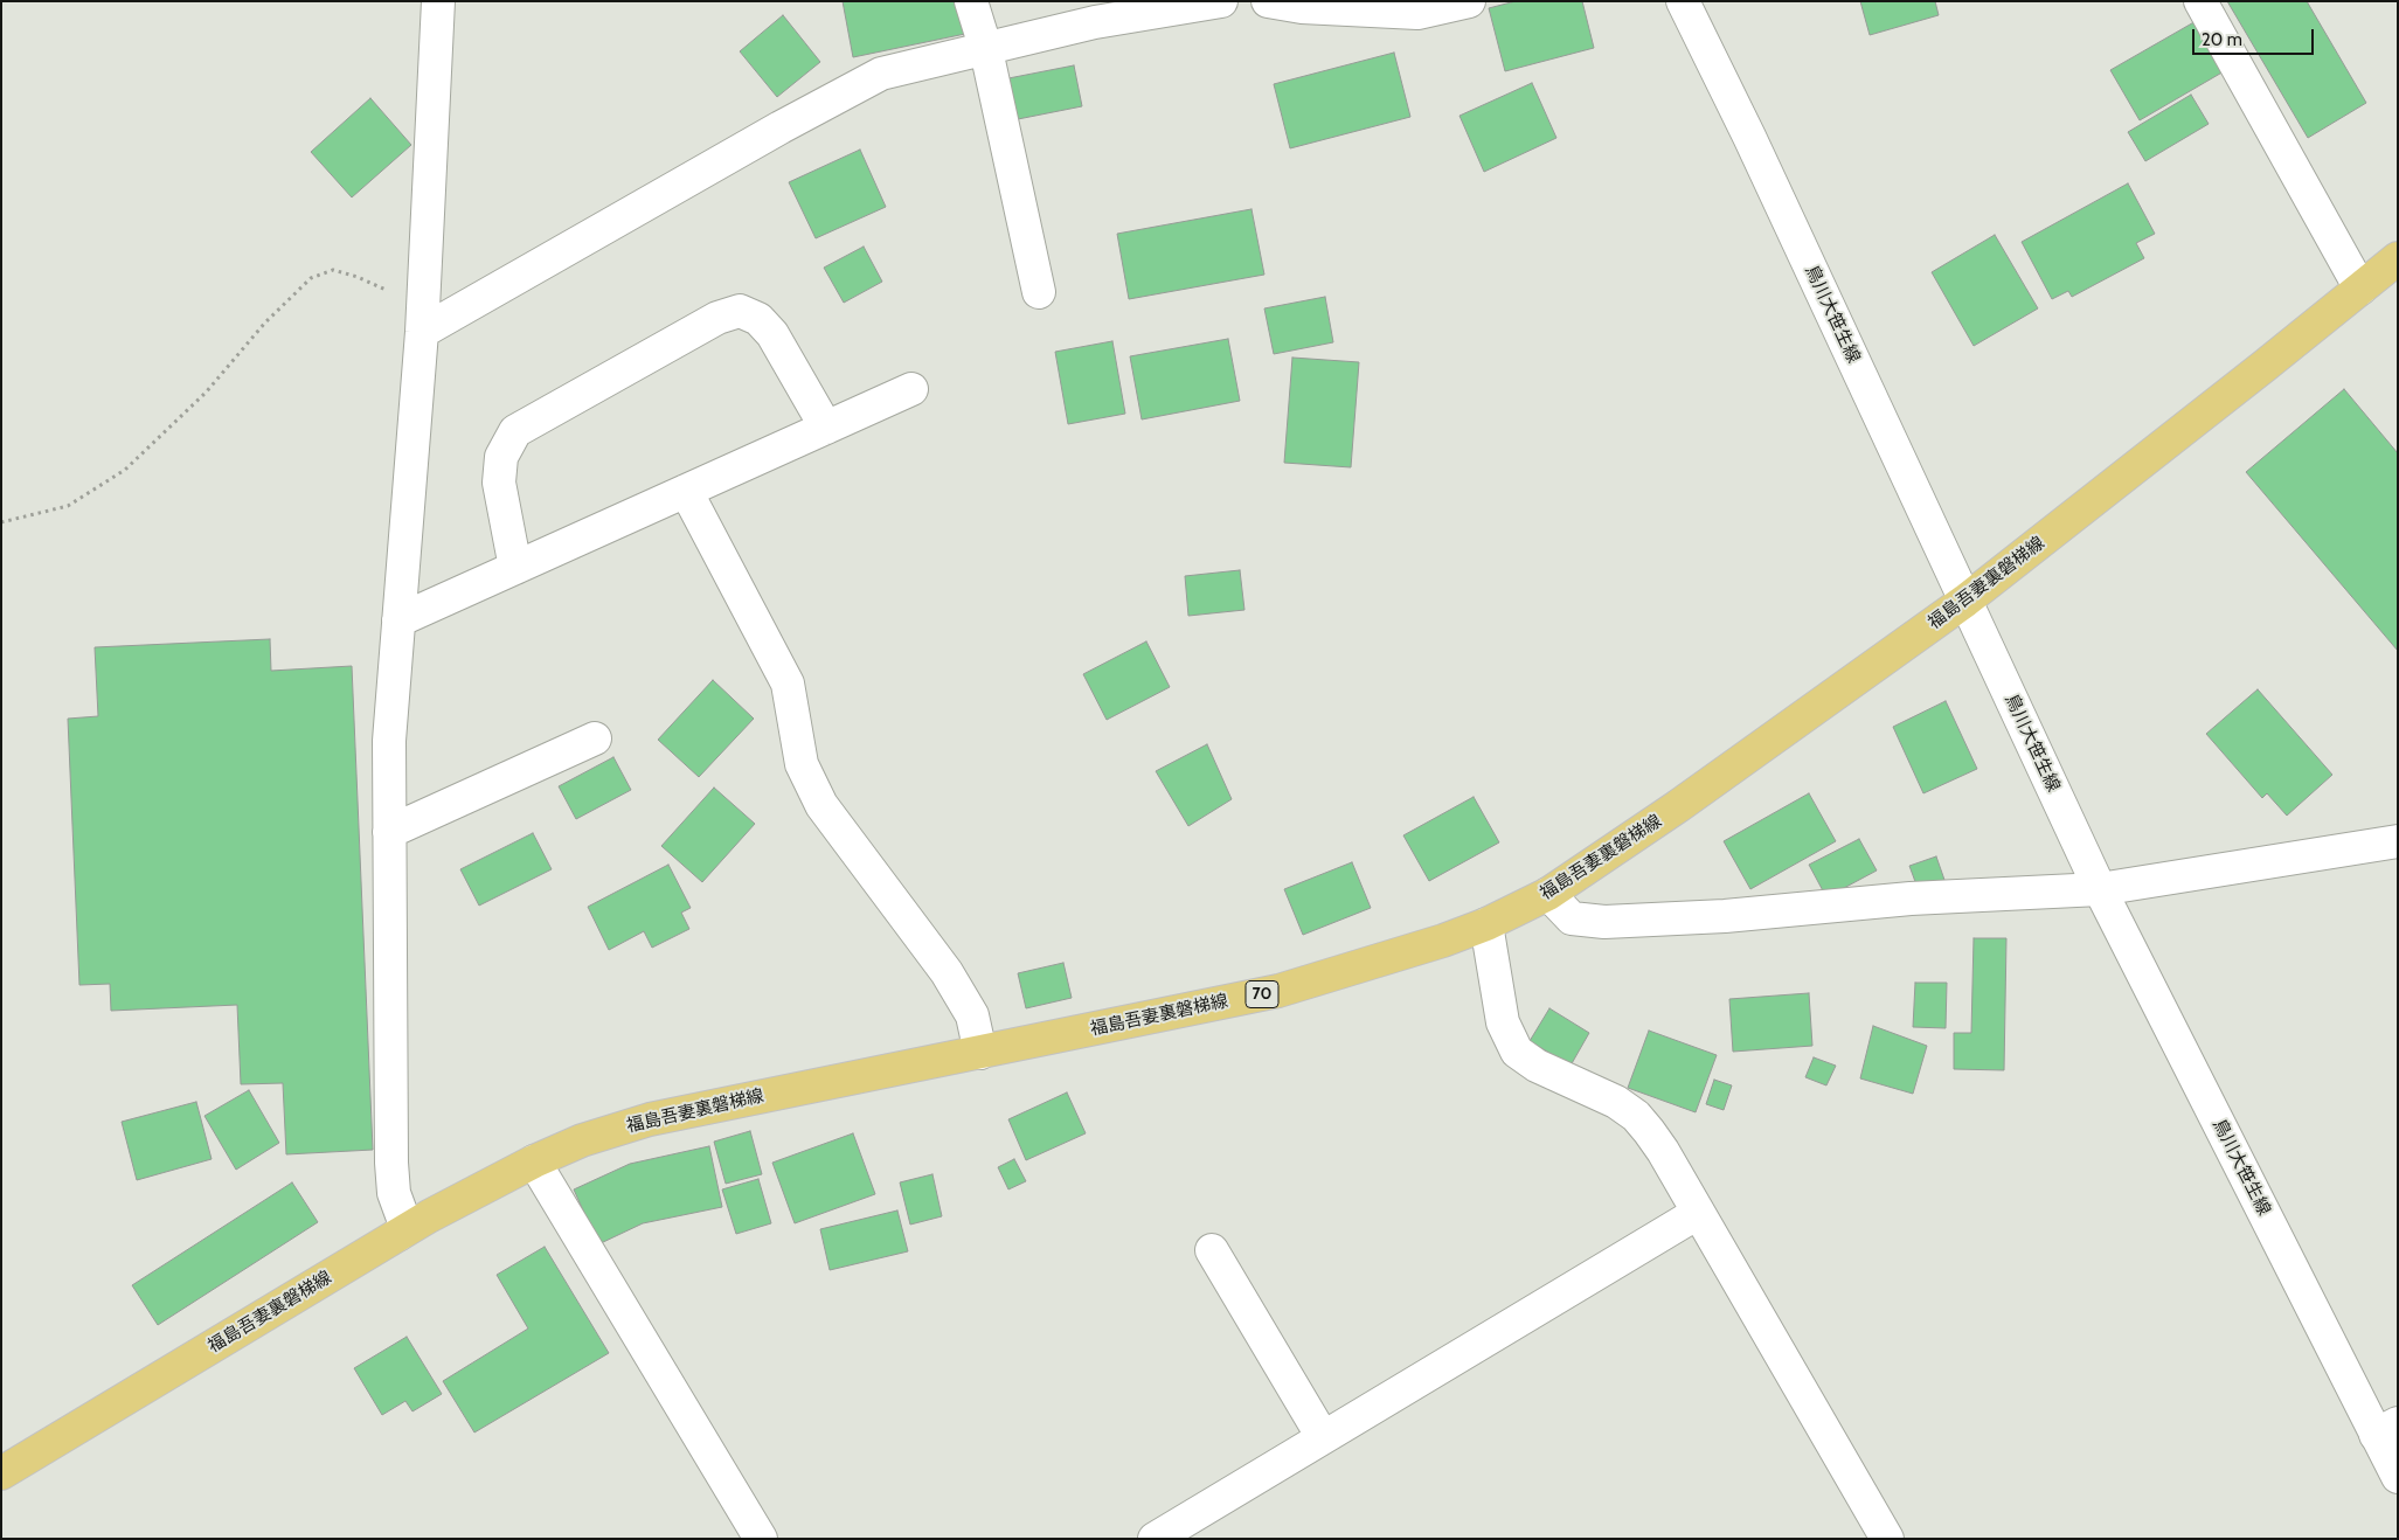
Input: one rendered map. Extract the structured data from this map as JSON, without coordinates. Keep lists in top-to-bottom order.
{
  "streets": {
    "main road": ["福島吾妻裏磐梯線", "70"],
    "street": ["鳥川大笹生線"]
  },
  "crossings": [
    ["鳥川大笹生線", "福島吾妻裏磐梯線"]
  ],
  "scale_bar": "20 m"
}
